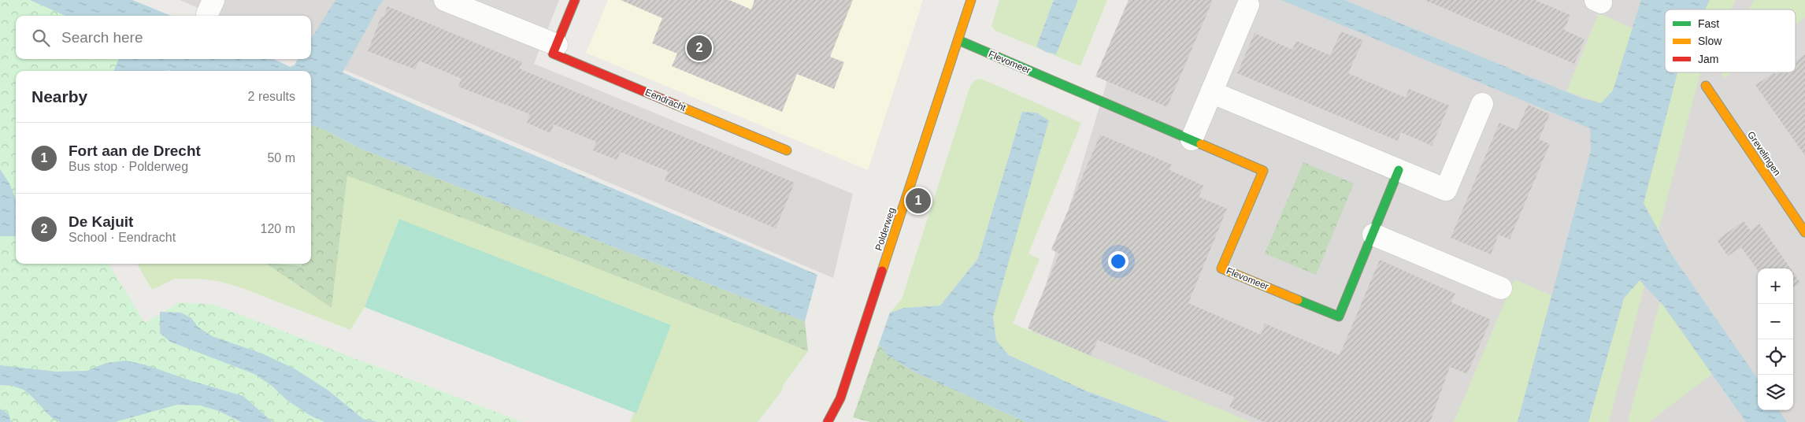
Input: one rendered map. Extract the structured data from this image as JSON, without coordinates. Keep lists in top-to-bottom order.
{
  "streets": {
    "street": [
      "Flevomeer",
      "Eendracht",
      "Grevelingen",
      "Polderweg"
    ]
  },
  "crossings": [
    ["Flevomeer", "Polderweg"]
  ],
  "legend": ["Fast", "Slow", "Jam"],
  "page": {
    "search": "Search here",
    "pins": ["2", "1"],
    "heading": ["Nearby", "2 results"],
    "list": [
      {
        "mark": "1",
        "name": "Fort aan de Drecht",
        "note": "Bus stop · Polderweg",
        "value": "50 m"
      },
      {
        "mark": "2",
        "name": "De Kajuit",
        "note": "School · Eendracht",
        "value": "120 m"
      }
    ],
    "map_buttons": ["+", "−"]
  }
}
